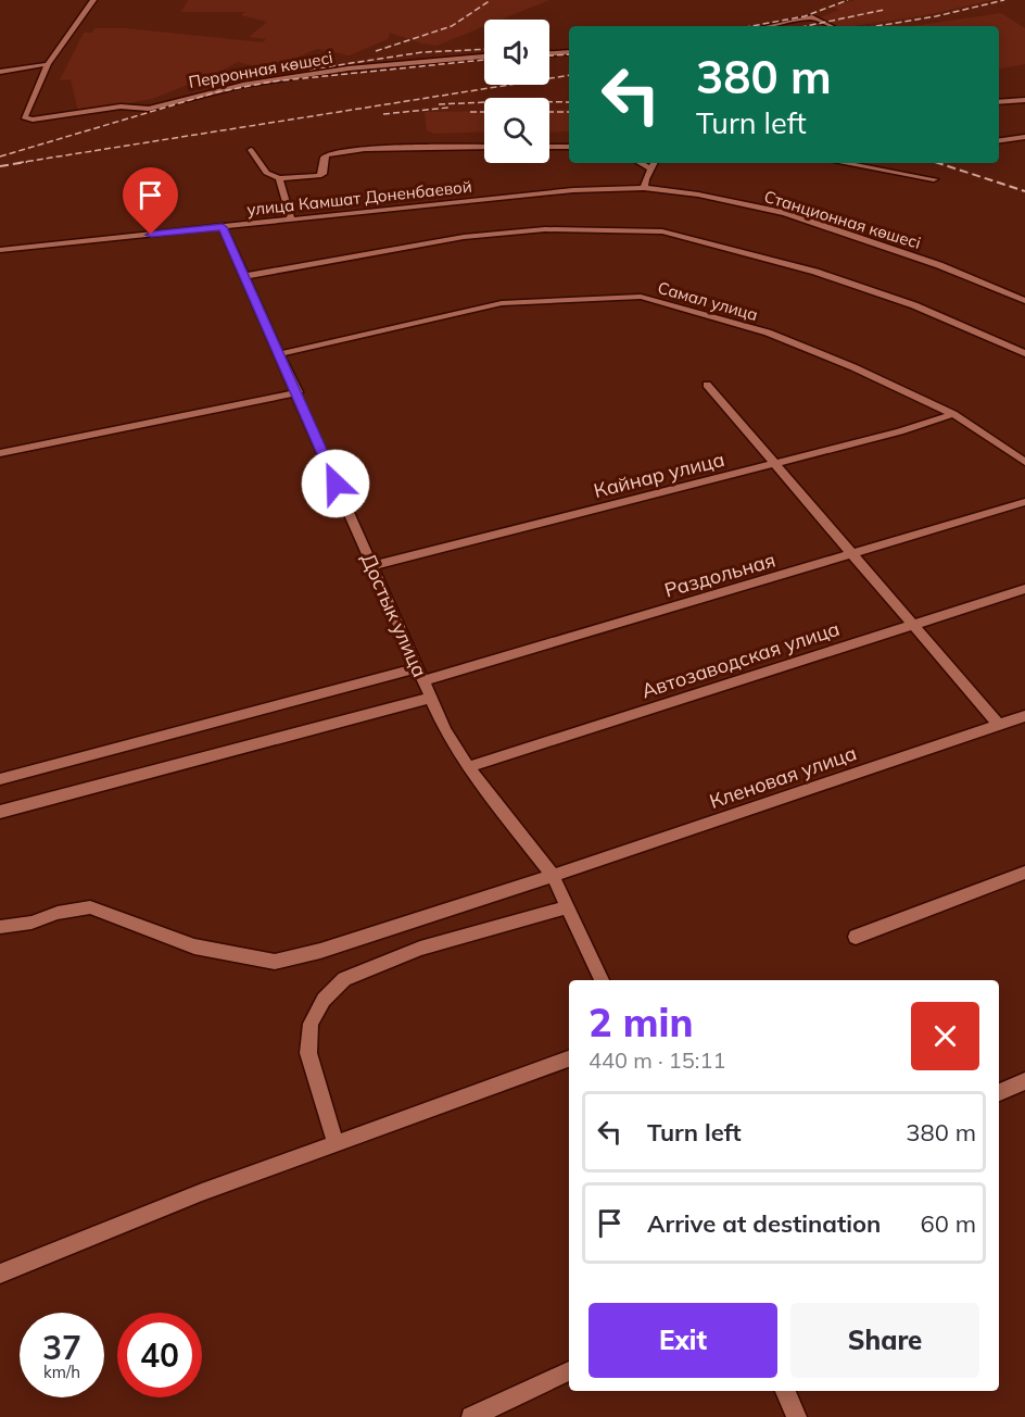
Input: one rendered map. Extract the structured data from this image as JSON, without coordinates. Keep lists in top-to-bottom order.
{
  "streets": {
    "street": [
      "Перронная көшесі",
      "улица Камшат Доненбаевой",
      "Станционная көшесі",
      "Самал улица",
      "Кайнар улица",
      "Раздольная",
      "Достык улица",
      "Автозаводская улица",
      "Кленовая улица"
    ]
  },
  "crossings": [
    ["улица Камшат Доненбаевой", "Станционная көшесі"],
    ["улица Камшат Доненбаевой", "Достык улица"],
    ["Самал улица", "Кайнар улица"],
    ["Самал улица", "Достык улица"],
    ["Кайнар улица", "Достык улица"],
    ["Раздольная", "Достык улица"],
    ["Достык улица", "Автозаводская улица"],
    ["Достык улица", "Кленовая улица"]
  ],
  "page": {
    "turn": ["380 m", "Turn left"],
    "heading": ["2 min", "440 m · 15:11"],
    "list": [
      {
        "name": "Turn left",
        "value": "380 m"
      },
      {
        "name": "Arrive at destination",
        "value": "60 m"
      }
    ],
    "buttons": ["Exit", "Share"],
    "speed": "37 km/h",
    "limit": "40"
  }
}
